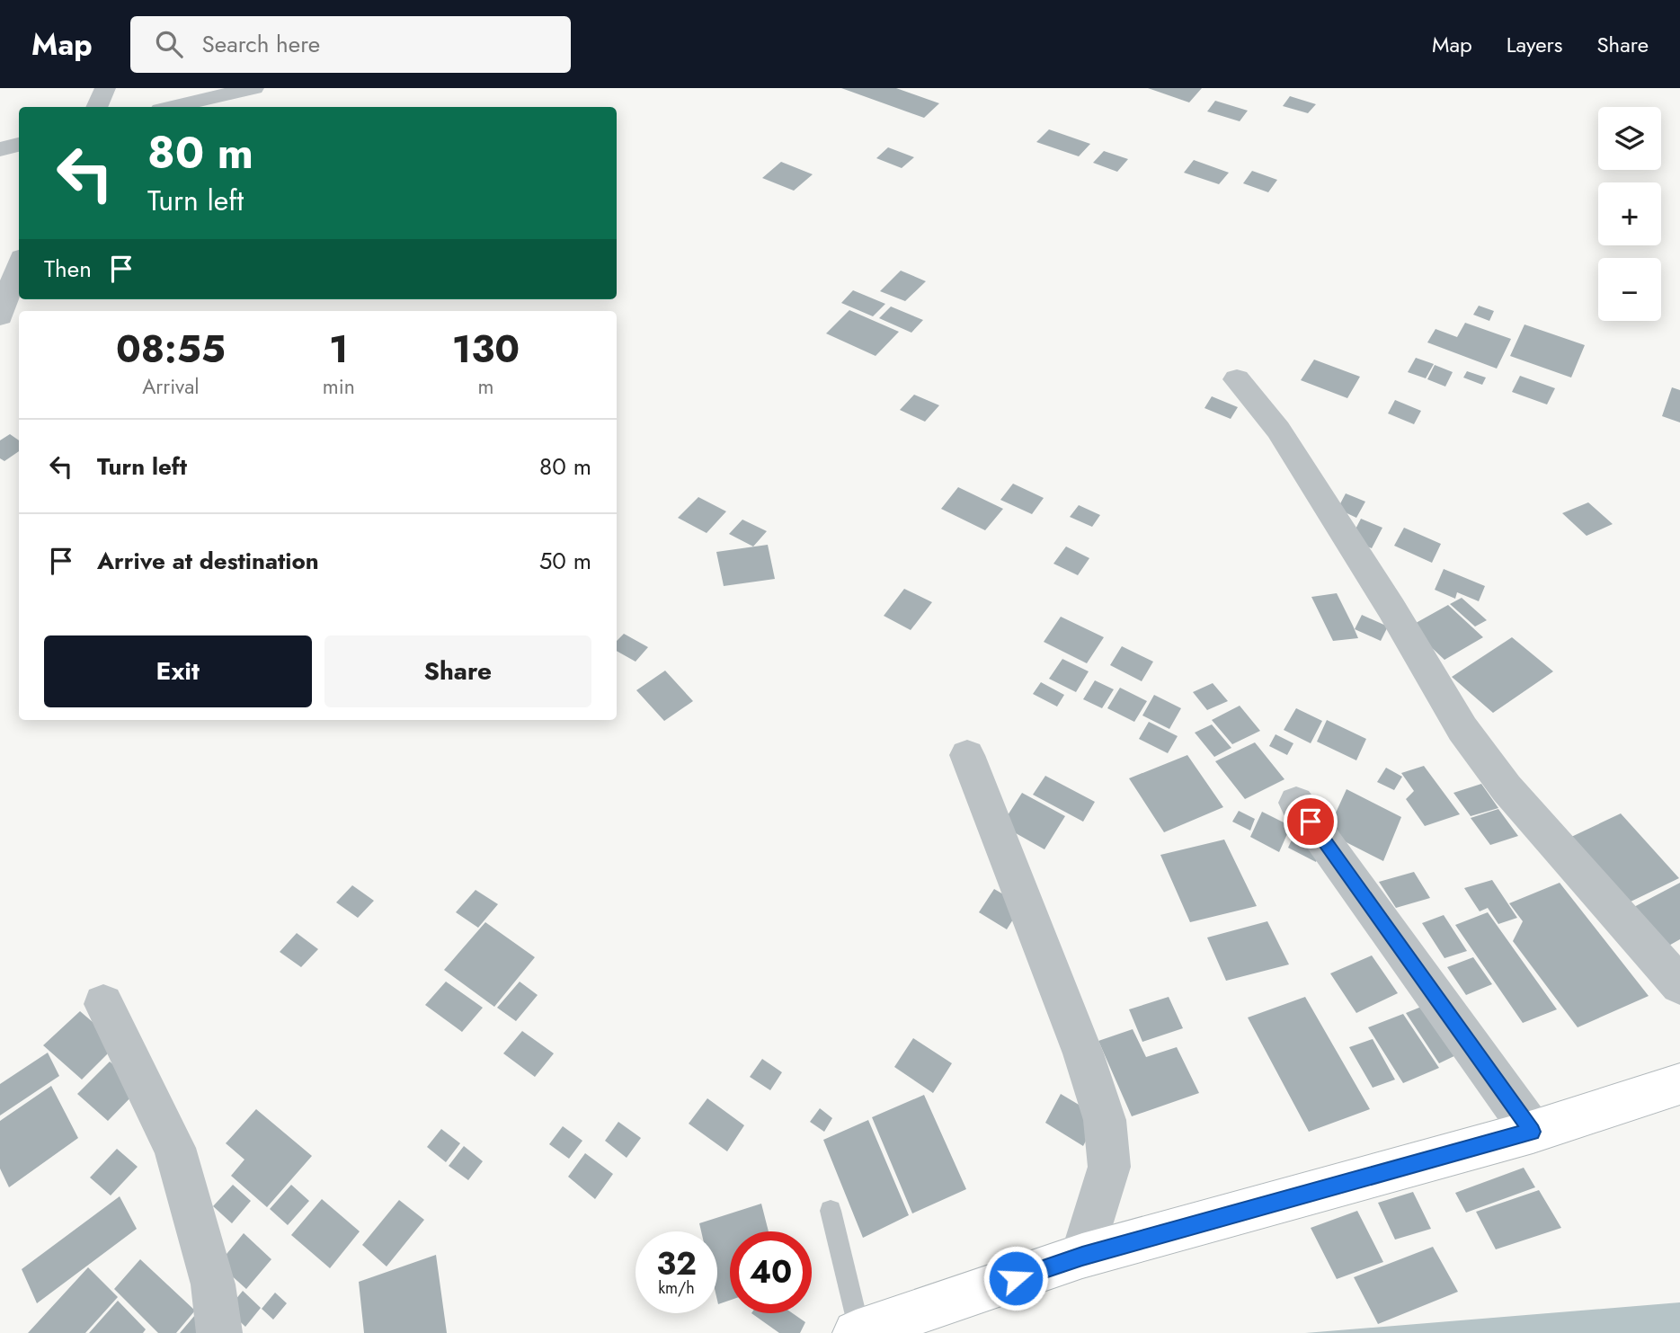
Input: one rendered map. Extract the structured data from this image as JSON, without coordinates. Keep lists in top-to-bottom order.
{
  "page": {
    "header": "Map",
    "search": "Search here",
    "nav": ["Map", "Layers", "Share"],
    "map_buttons": ["+", "−"],
    "turn": ["80 m", "Turn left"],
    "then": "Then",
    "eta": [
      "08:55",
      "Arrival",
      "1",
      "min",
      "130",
      "m"
    ],
    "list": [
      {
        "name": "Turn left",
        "value": "80 m"
      },
      {
        "name": "Arrive at destination",
        "value": "50 m"
      }
    ],
    "buttons": ["Exit", "Share"],
    "speed": "32 km/h",
    "limit": "40"
  }
}
